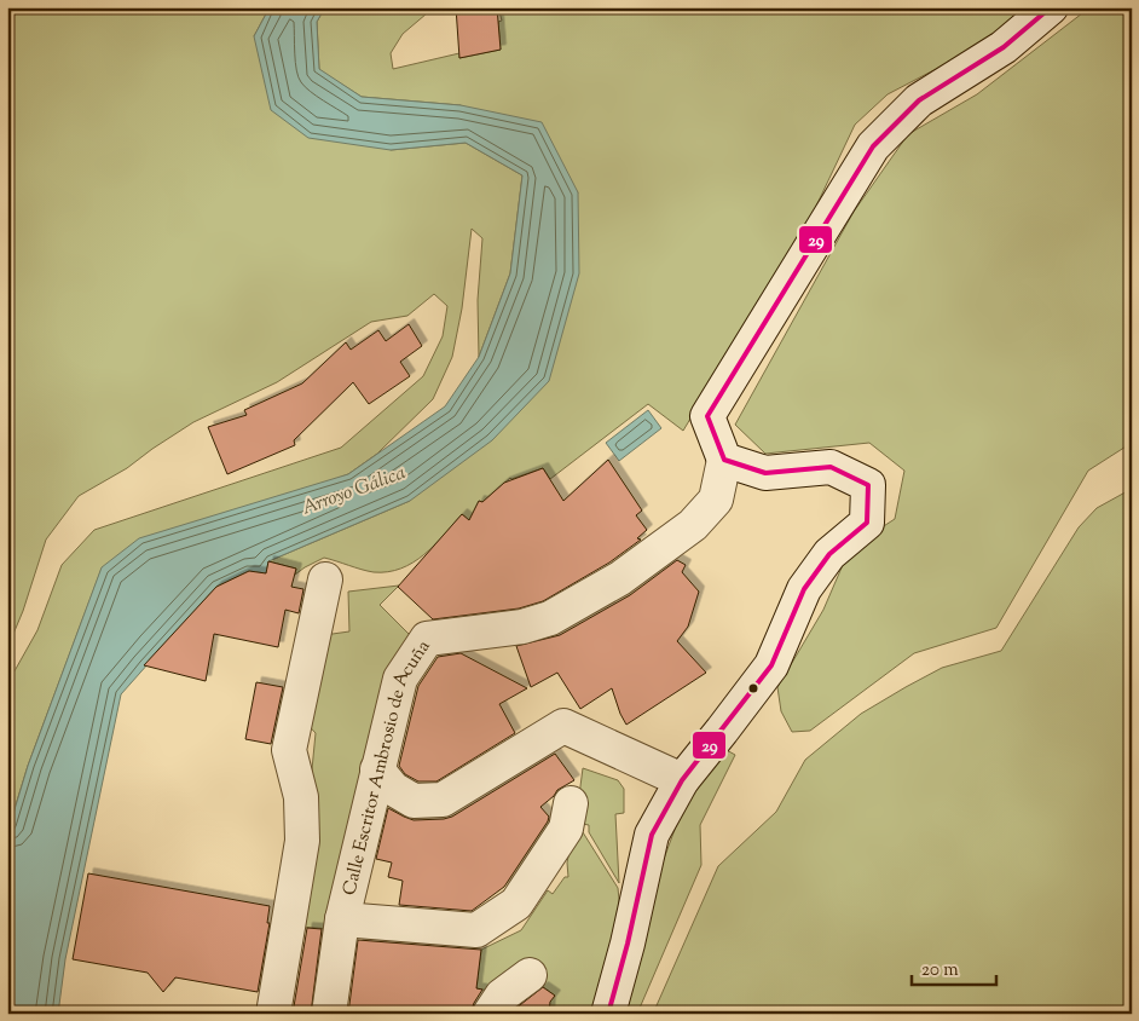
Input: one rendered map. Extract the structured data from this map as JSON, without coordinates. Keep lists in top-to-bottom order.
{
  "streets": {
    "street": ["Calle Escritor Ambrosio de Acuña"]
  },
  "water": ["Arroyo Gálica"],
  "lines": ["transit line 29"],
  "scale_bar": "20 m"
}
